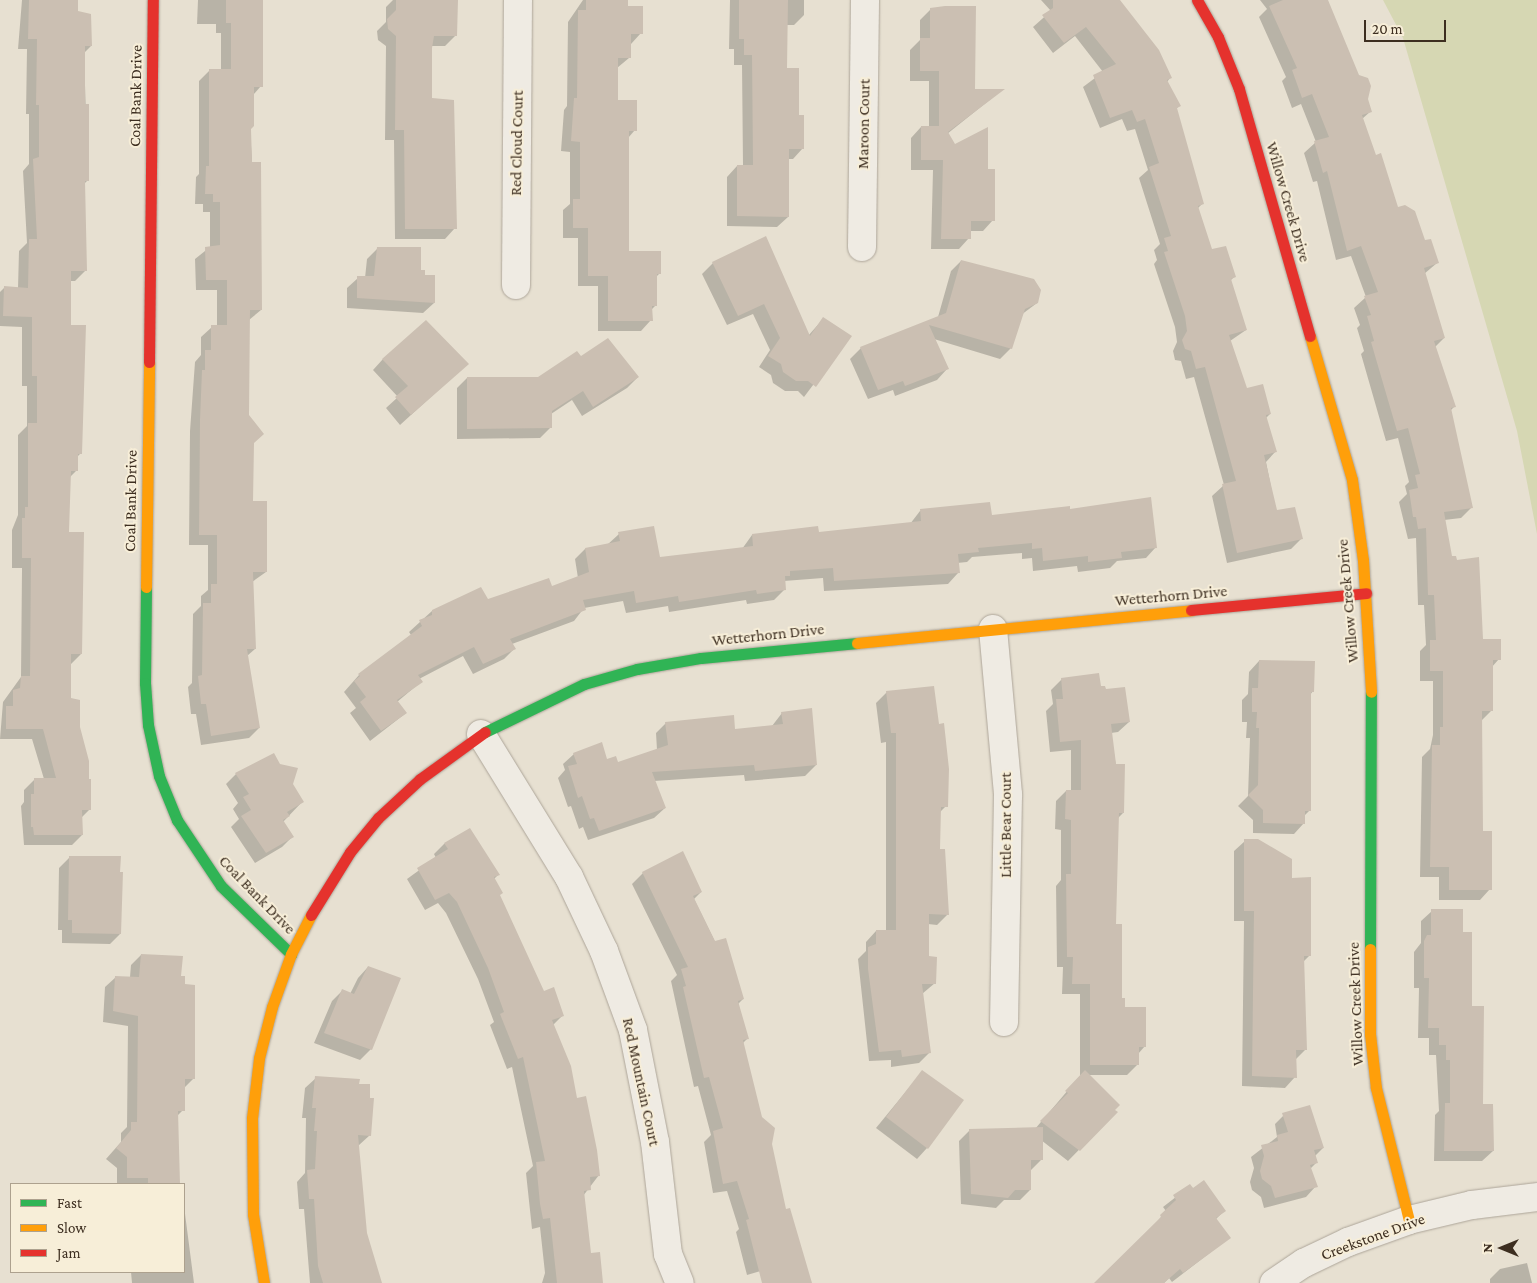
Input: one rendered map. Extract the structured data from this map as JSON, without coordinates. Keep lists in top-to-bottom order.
{
  "streets": {
    "street": [
      "Coal Bank Drive",
      "Maroon Court",
      "Red Cloud Court",
      "Willow Creek Drive",
      "Wetterhorn Drive",
      "Little Bear Court",
      "Red Mountain Court",
      "Creekstone Drive"
    ]
  },
  "crossings": [
    ["Coal Bank Drive", "Wetterhorn Drive"],
    ["Willow Creek Drive", "Wetterhorn Drive"],
    ["Willow Creek Drive", "Creekstone Drive"],
    ["Wetterhorn Drive", "Little Bear Court"],
    ["Wetterhorn Drive", "Red Mountain Court"]
  ],
  "legend": ["Fast", "Slow", "Jam"],
  "scale_bar": "20 m",
  "north": "left"
}
